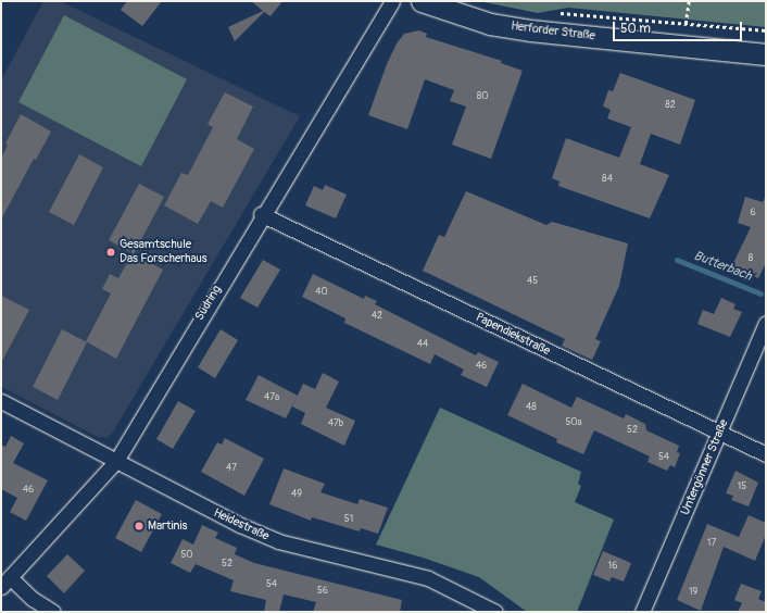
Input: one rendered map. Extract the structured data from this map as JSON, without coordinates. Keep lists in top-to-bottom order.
{
  "streets": {
    "main road": ["Herforder Straße"],
    "street": [
      "Südring",
      "Papendiekstraße",
      "Untergönner Straße",
      "Heidestraße"
    ]
  },
  "crossings": [
    ["Südring", "Papendiekstraße"],
    ["Südring", "Heidestraße"],
    ["Papendiekstraße", "Untergönner Straße"]
  ],
  "water": ["Butterbach"],
  "places": ["Gesamtschule Das Forscherhaus", "Martinis"],
  "house_numbers": [
    "80",
    "82",
    "84",
    "6",
    "8",
    "45",
    "40",
    "42",
    "44",
    "46",
    "47a",
    "48",
    "50a",
    "47b",
    "52",
    "54",
    "47",
    "15",
    "46",
    "49",
    "51",
    "17",
    "50",
    "52",
    "16",
    "54",
    "56",
    "19"
  ],
  "scale_bar": "50 m"
}
